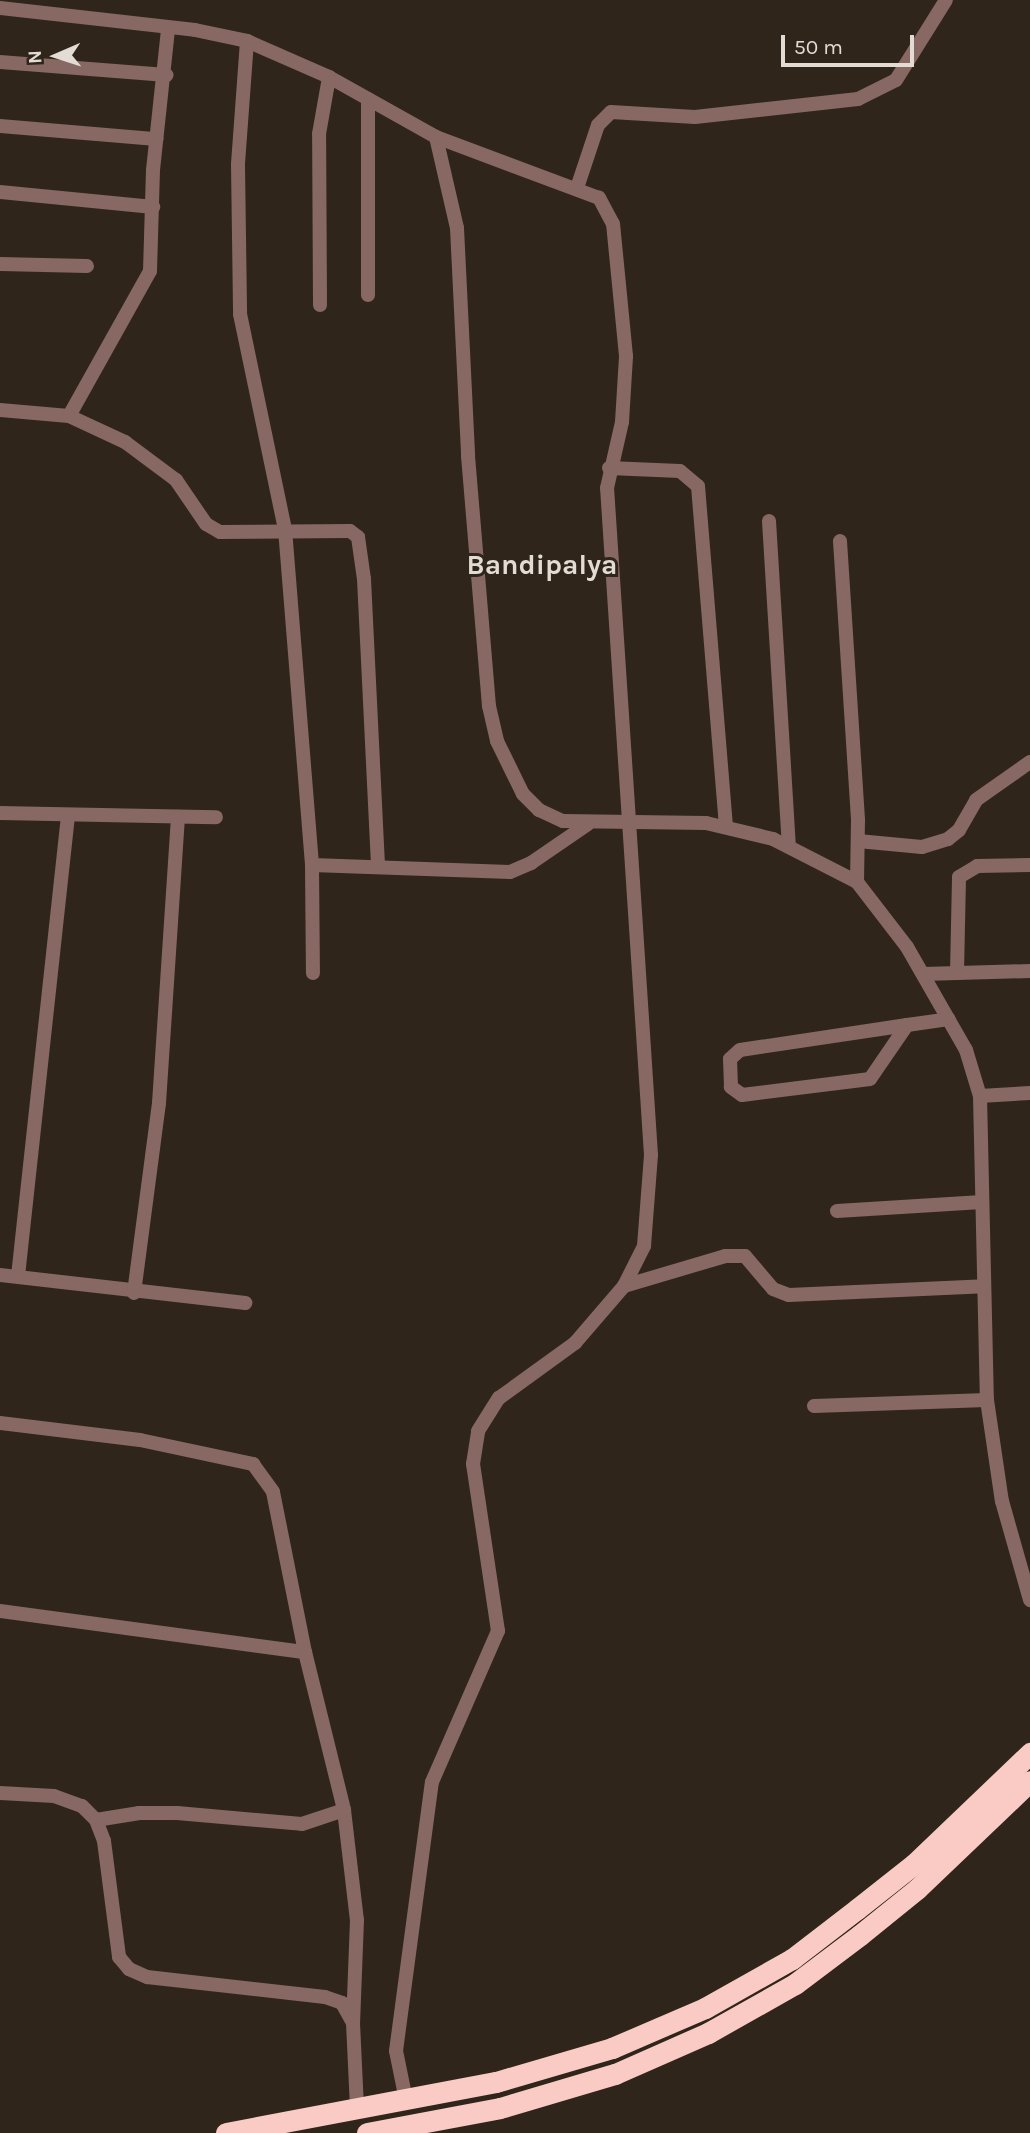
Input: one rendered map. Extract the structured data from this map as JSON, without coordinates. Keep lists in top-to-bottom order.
{
  "districts": ["Bandipalya"],
  "scale_bar": "50 m",
  "north": "left"
}
